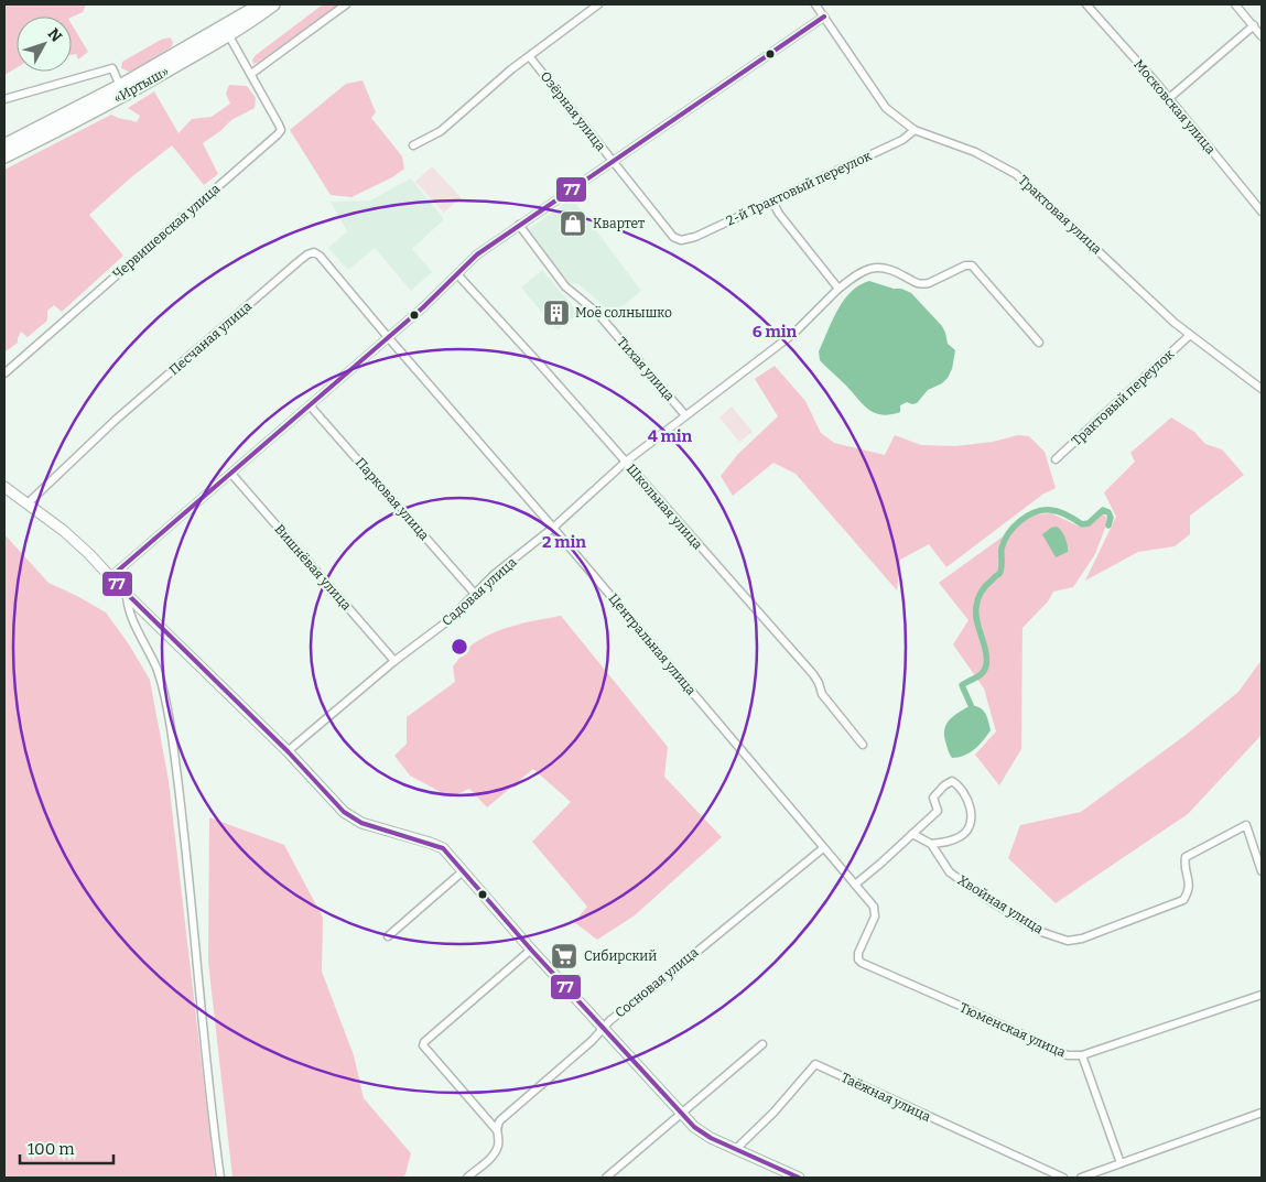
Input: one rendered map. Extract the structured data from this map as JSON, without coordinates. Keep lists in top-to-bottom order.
{
  "streets": {
    "highway": ["«Иртыш»"],
    "street": [
      "Московская улица",
      "Озёрная улица",
      "2-й Трактовый переулок",
      "Трактовая улица",
      "Червишевская улица",
      "Песчаная улица",
      "Тихая улица",
      "Трактовый переулок",
      "Парковая улица",
      "Школьная улица",
      "Вишнёвая улица",
      "Садовая улица",
      "Центральная улица",
      "Хвойная улица",
      "Сосновая улица",
      "Тюменская улица",
      "Таёжная улица"
    ]
  },
  "crossings": [
    ["«Иртыш»", "Червишевская улица"],
    ["Озёрная улица", "2-й Трактовый переулок"],
    ["2-й Трактовый переулок", "Трактовая улица"],
    ["Трактовая улица", "Трактовый переулок"],
    ["Песчаная улица", "Центральная улица"],
    ["Тихая улица", "Садовая улица"],
    ["Парковая улица", "Садовая улица"],
    ["Школьная улица", "Садовая улица"],
    ["Вишнёвая улица", "Садовая улица"],
    ["Садовая улица", "Центральная улица"],
    ["Центральная улица", "Сосновая улица"],
    ["Центральная улица", "Тюменская улица"]
  ],
  "places": {
    "shop": ["Квартет"],
    "building": ["Моё солнышко"],
    "supermarket": ["Сибирский"]
  },
  "lines": ["transit line 77"],
  "scale_bar": "100 m",
  "north": "top right",
  "rings": ["6 min", "4 min", "2 min"]
}
